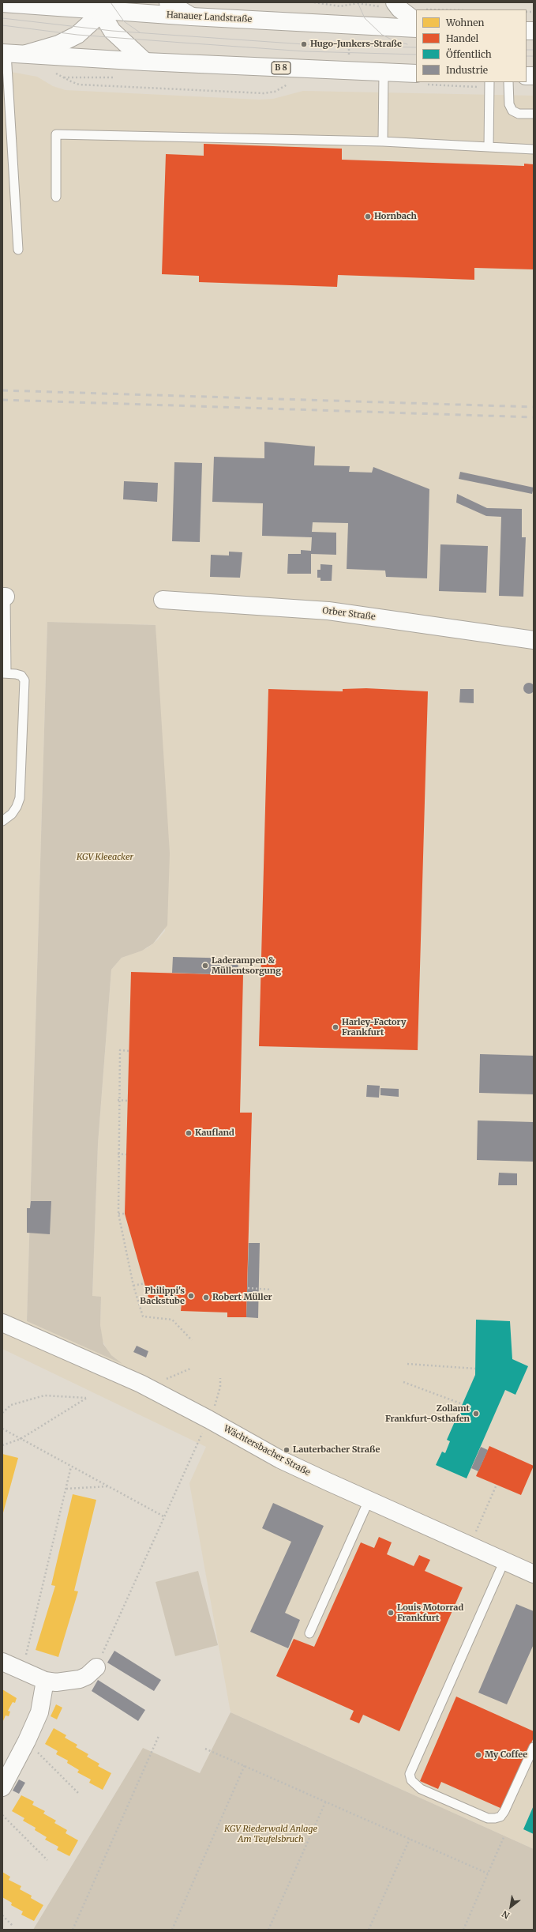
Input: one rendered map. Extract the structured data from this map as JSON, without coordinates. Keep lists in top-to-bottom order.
{
  "streets": {
    "street": [
      "Hanauer Landstraße",
      "B 8",
      "Orber Straße",
      "Wächtersbacher Straße"
    ]
  },
  "parks": ["KGV Kleeacker", "KGV Riederwald Anlage Am Teufelsbruch"],
  "places": [
    "Hugo-Junkers-Straße",
    "Hornbach",
    "Laderampen & Müllentsorgung",
    "Harley-Factory Frankfurt",
    "Kaufland",
    "Philippi's Backstube",
    "Robert Müller",
    "Zollamt Frankfurt-Osthafen",
    "Lauterbacher Straße",
    "Louis Motorrad Frankfurt",
    "My Coffee"
  ],
  "legend": [
    "Wohnen",
    "Handel",
    "Öffentlich",
    "Industrie"
  ],
  "north": "bottom left"
}
